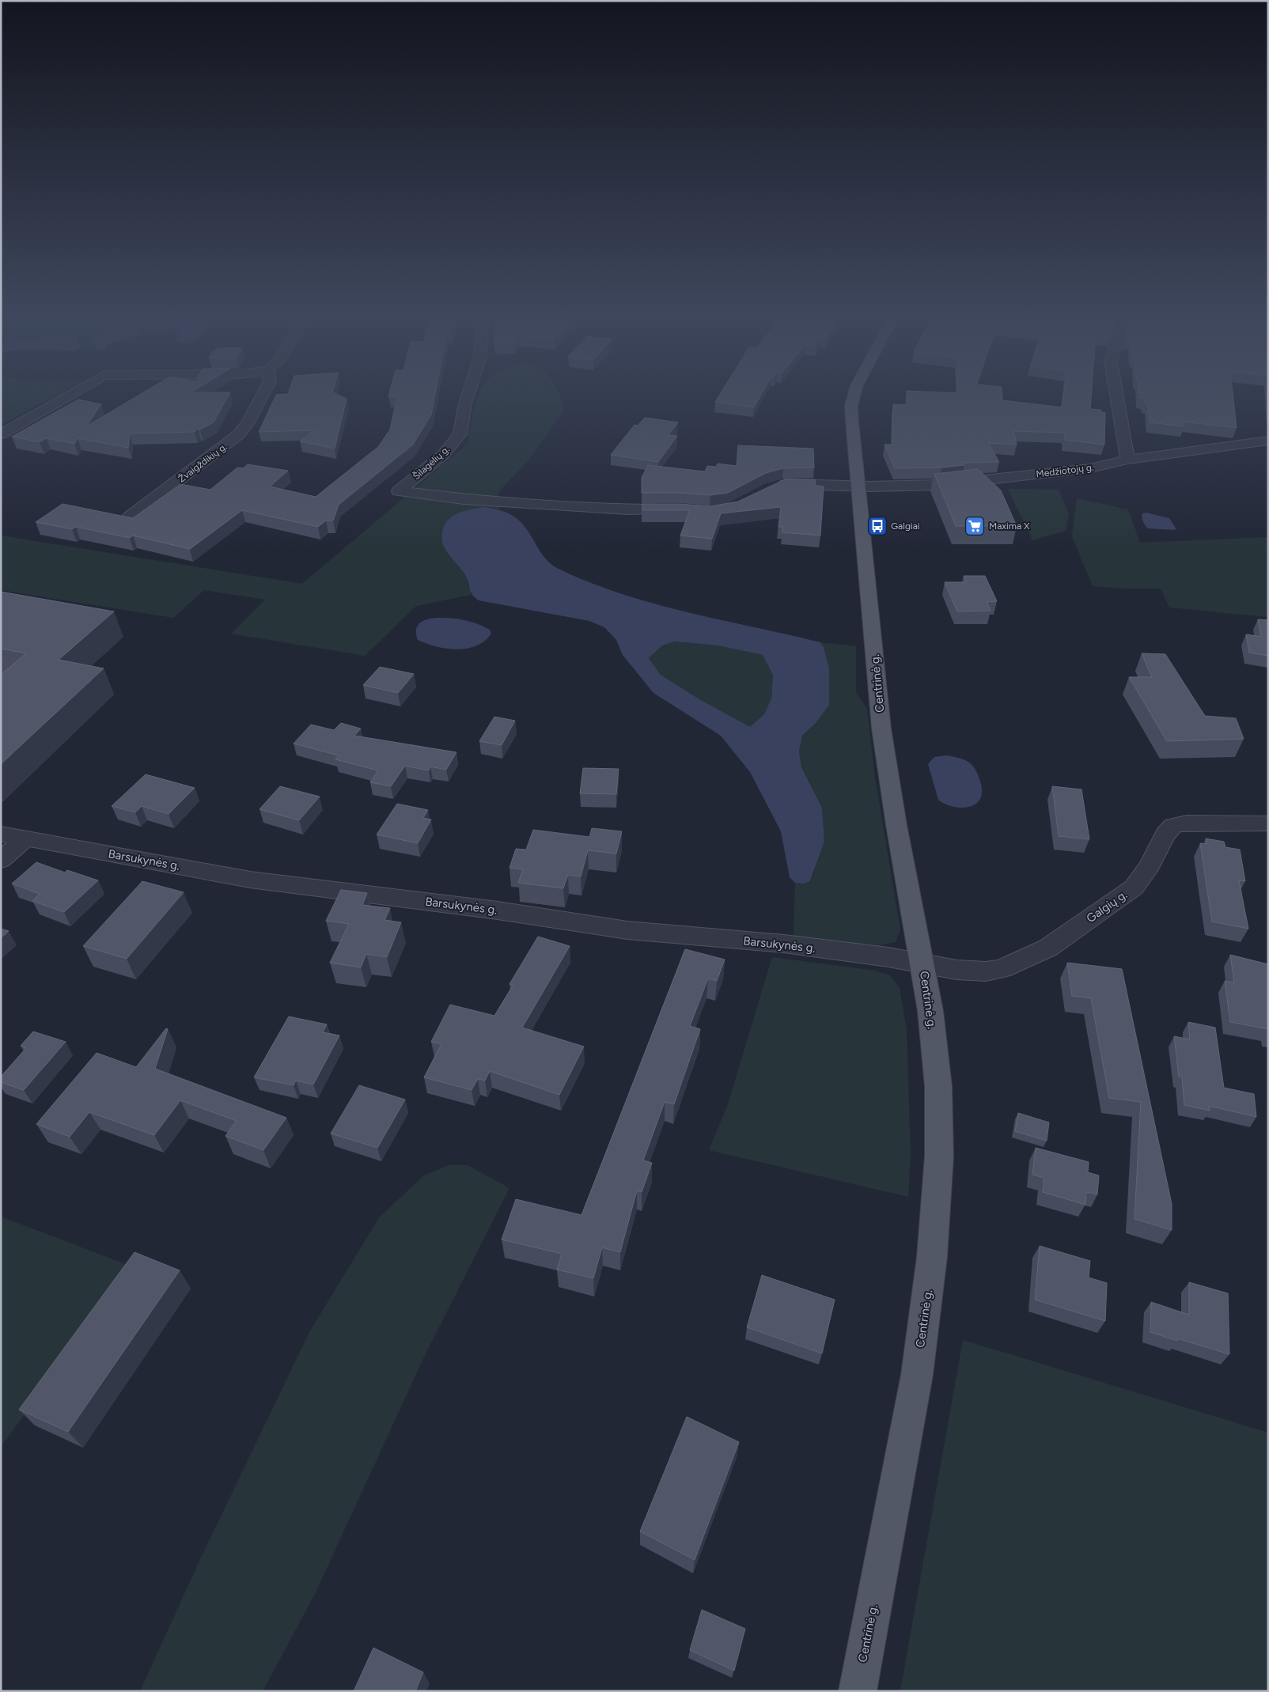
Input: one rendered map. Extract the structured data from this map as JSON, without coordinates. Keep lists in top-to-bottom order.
{
  "streets": {
    "main road": ["Centrinė g."],
    "street": [
      "Žvaigždikių g.",
      "Šilagėlių g.",
      "Medžiotojų g.",
      "Barsukynės g.",
      "Galgių g."
    ]
  },
  "crossings": [
    ["Medžiotojų g.", "Centrinė g."],
    ["Centrinė g.", "Barsukynės g."],
    ["Centrinė g.", "Galgių g."],
    ["Barsukynės g.", "Galgių g."]
  ],
  "places": {
    "bus stop": ["Galgiai"],
    "supermarket": ["Maxima X"]
  }
}
